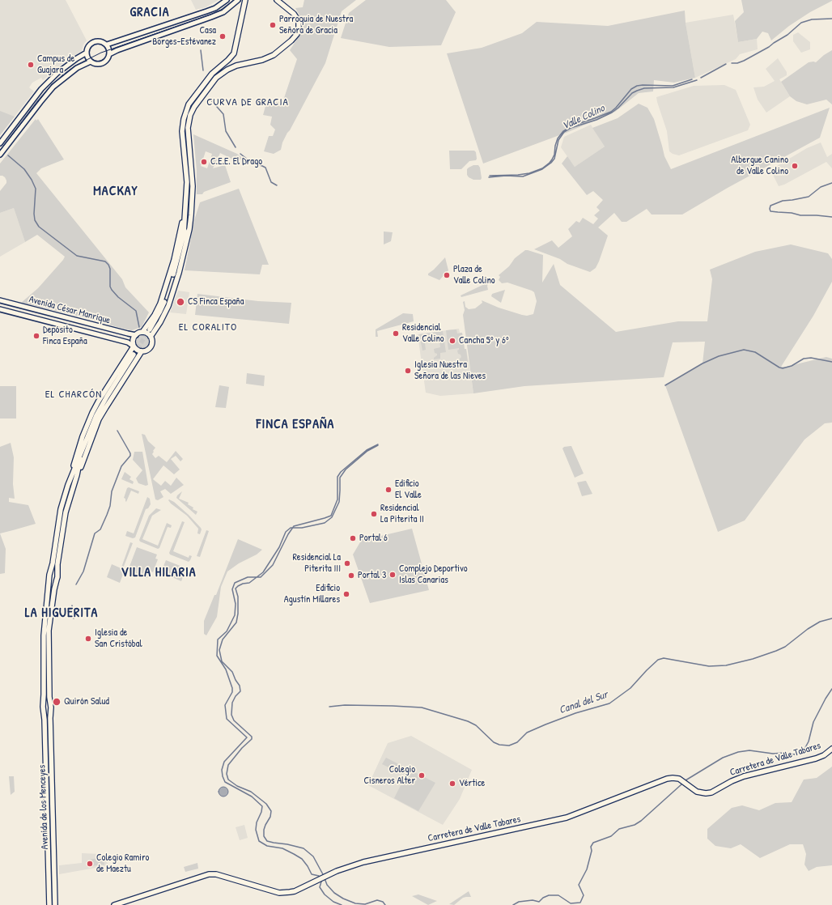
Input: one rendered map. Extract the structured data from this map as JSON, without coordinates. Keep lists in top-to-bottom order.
{
  "streets": {
    "main road": ["Carretera de Valle Tabares", "Avenida de los Menceyes"],
    "street": ["Avenida César Manrique"]
  },
  "districts": [
    "GRACIA",
    "CURVA DE GRACIA",
    "MACKAY",
    "EL CORALITO",
    "EL CHARCÓN",
    "FINCA ESPAÑA",
    "VILLA HILARIA",
    "LA HIGUERITA"
  ],
  "water": ["Valle Colino", "Canal del Sur"],
  "places": [
    "Parroquia de Nuestra Señora de Gracia",
    "Casa Borges-Estévanez",
    "Campus de Guajara",
    "C.E.E. El Drago",
    "Albergue Canino de Valle Colino",
    "Plaza de Valle Colino",
    "CS Finca España",
    "Residencial Valle Colino",
    "Depósito Finca España",
    "Cancha 5º y 6º",
    "Iglesia Nuestra Señora de las Nieves",
    "Edificio El Valle",
    "Residencial La Piterita II",
    "Portal 6",
    "Residencial La Piterita III",
    "Complejo Deportivo Islas Canarias",
    "Portal 3",
    "Edificio Agustín Millares",
    "Iglesia de San Cristóbal",
    "Quirón Salud",
    "Colegio Cisneros Alter",
    "Vértice",
    "Colegio Ramiro de Maeztu"
  ]
}
